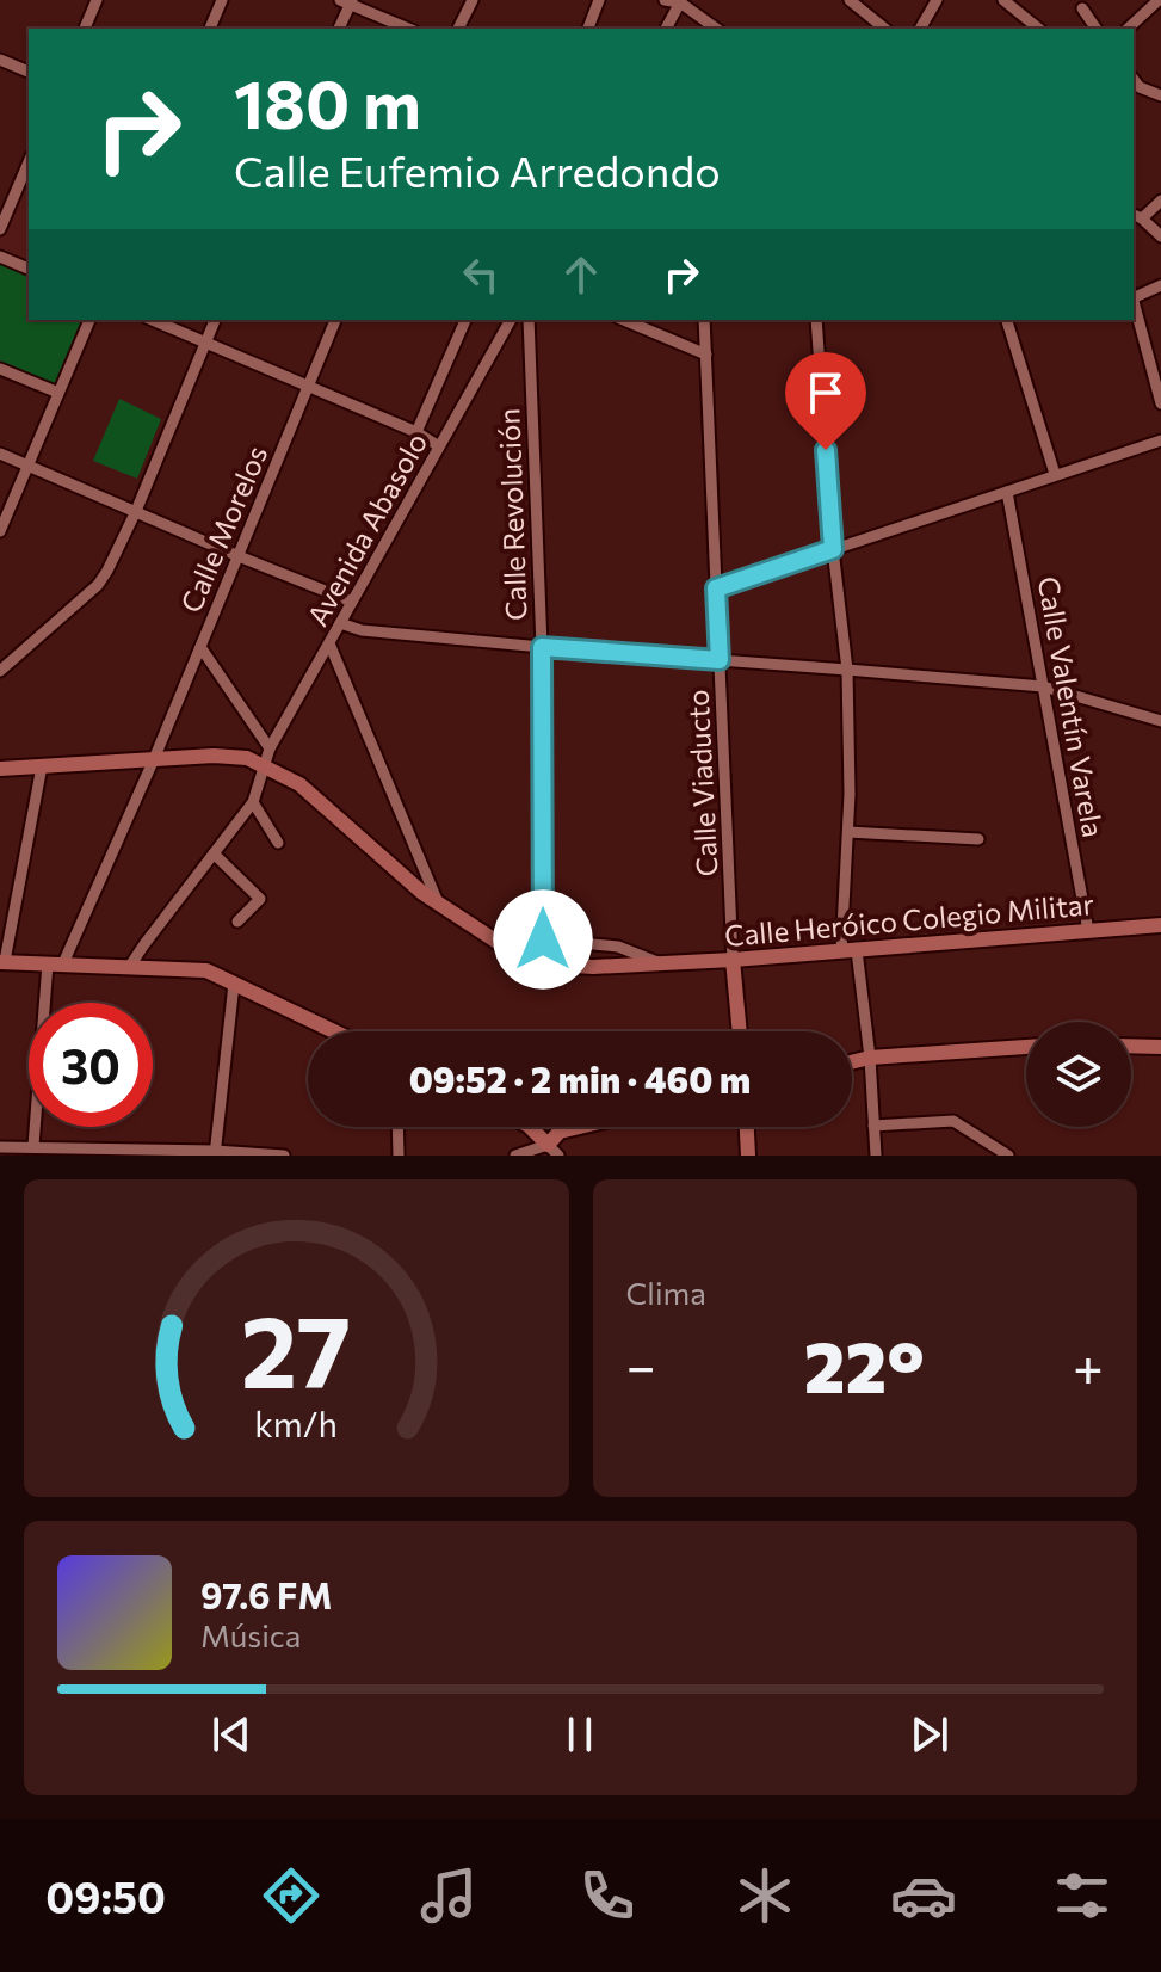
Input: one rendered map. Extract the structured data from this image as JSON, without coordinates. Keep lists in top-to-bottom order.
{
  "streets": {
    "main road": ["Calle Heróico Colegio Militar"],
    "street": [
      "Calle Revolución",
      "Calle Morelos",
      "Avenida Abasolo",
      "Calle Valentín Varela",
      "Calle Viaducto"
    ]
  },
  "crossings": [
    ["Calle Revolución", "Calle Heróico Colegio Militar"],
    ["Calle Morelos", "Calle Heróico Colegio Militar"],
    ["Avenida Abasolo", "Calle Heróico Colegio Militar"],
    ["Calle Valentín Varela", "Calle Heróico Colegio Militar"],
    ["Calle Viaducto", "Calle Heróico Colegio Militar"]
  ],
  "page": {
    "turn": ["180 m", "Calle Eufemio Arredondo"],
    "limit": "30",
    "trip": "09:52 · 2 min · 460 m",
    "tile": "Clima",
    "heat": ["−", "22°", "+"],
    "song": ["97.6 FM", "Música"],
    "tabs": "09:50",
    "gauge": ["27", "km/h"]
  }
}
